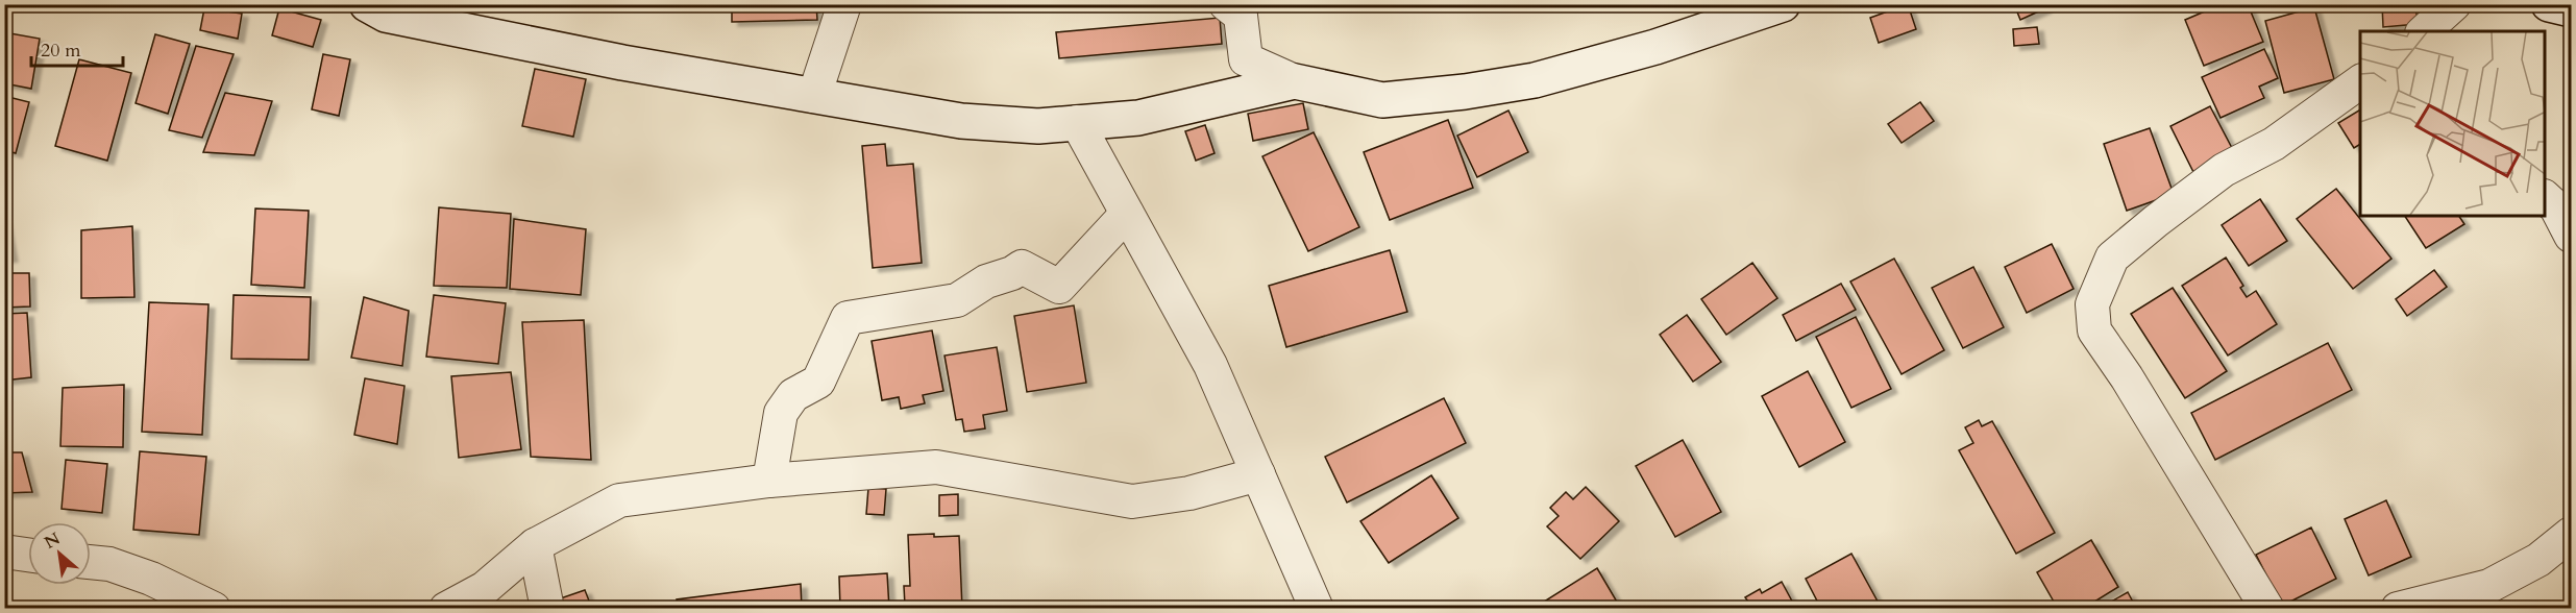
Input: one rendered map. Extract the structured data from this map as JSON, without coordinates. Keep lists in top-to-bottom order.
{
  "scale_bar": "20 m",
  "north": "top left"
}
